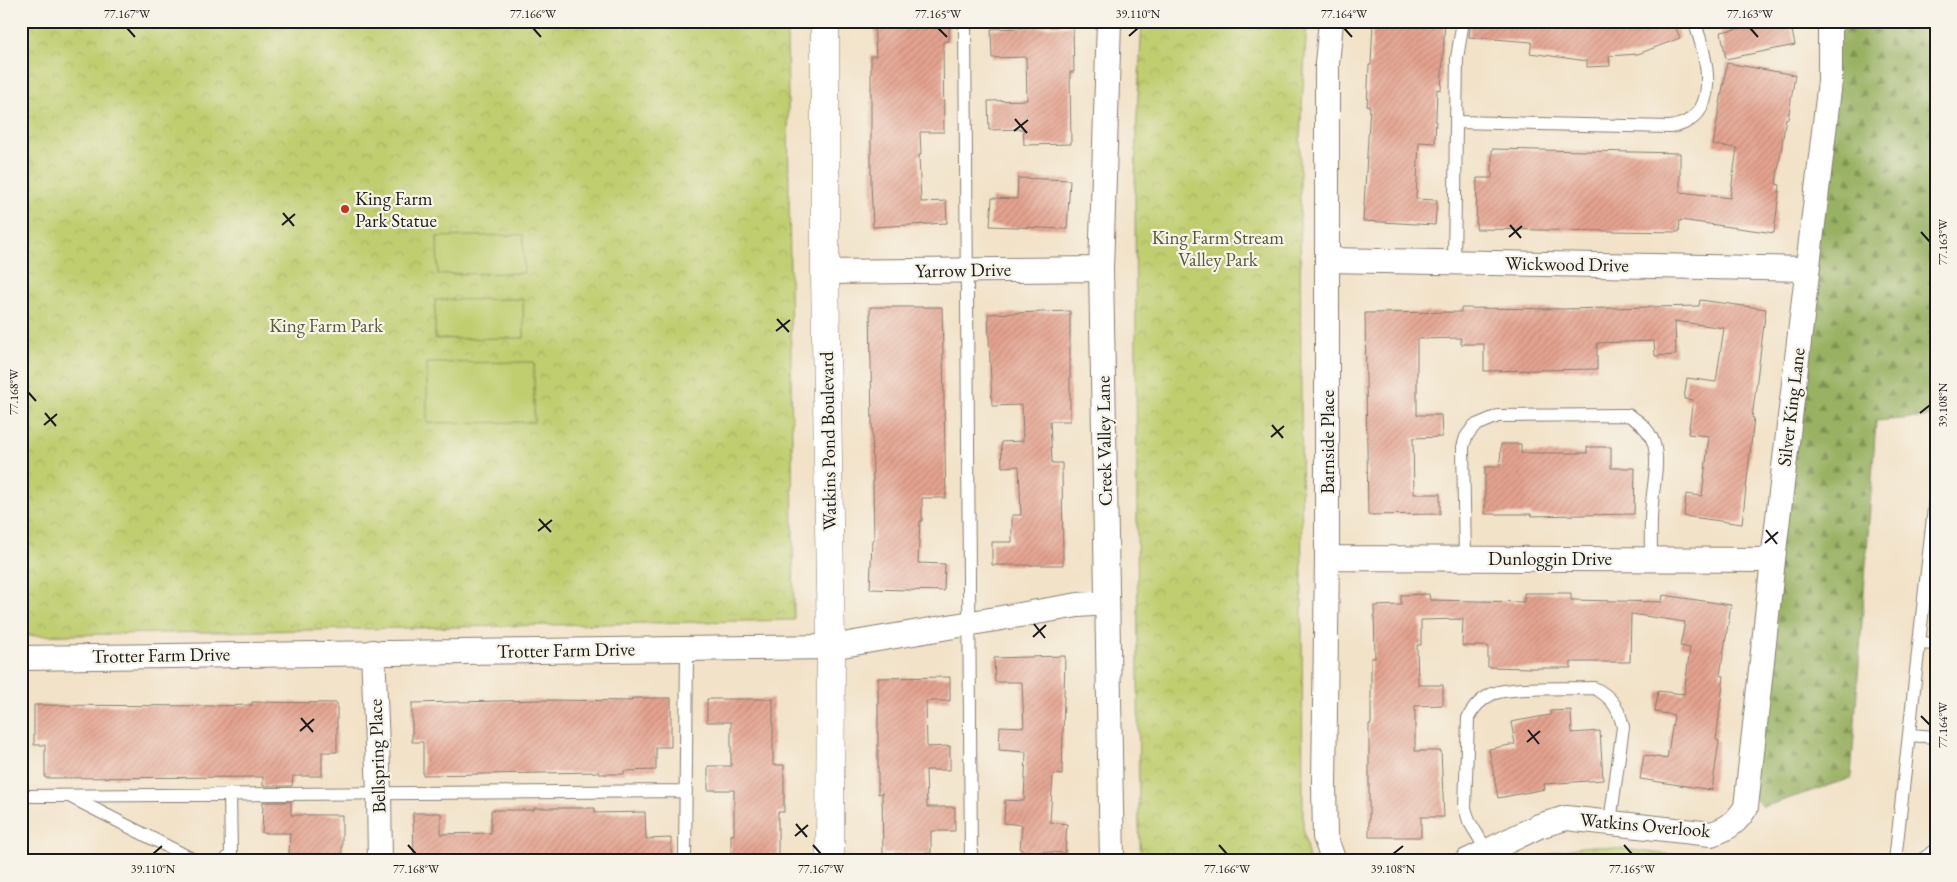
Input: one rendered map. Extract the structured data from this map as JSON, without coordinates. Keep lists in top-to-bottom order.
{
  "streets": {
    "street": [
      "Wickwood Drive",
      "Yarrow Drive",
      "Silver King Lane",
      "Watkins Pond Boulevard",
      "Creek Valley Lane",
      "Barnside Place",
      "Dunloggin Drive",
      "Trotter Farm Drive",
      "Bellspring Place",
      "Watkins Overlook"
    ]
  },
  "crossings": [
    ["Wickwood Drive", "Silver King Lane"],
    ["Wickwood Drive", "Barnside Place"],
    ["Yarrow Drive", "Watkins Pond Boulevard"],
    ["Yarrow Drive", "Creek Valley Lane"],
    ["Silver King Lane", "Dunloggin Drive"],
    ["Silver King Lane", "Watkins Overlook"],
    ["Watkins Pond Boulevard", "Trotter Farm Drive"],
    ["Creek Valley Lane", "Trotter Farm Drive"],
    ["Barnside Place", "Dunloggin Drive"],
    ["Trotter Farm Drive", "Bellspring Place"]
  ],
  "parks": ["King Farm Stream Valley Park", "King Farm Park"],
  "places": ["King Farm Park Statue"],
  "coordinates": [
    "77.167°W",
    "77.166°W",
    "77.165°W",
    "39.110°N",
    "77.164°W",
    "77.163°W",
    "77.168°W",
    "39.108°N"
  ]
}
